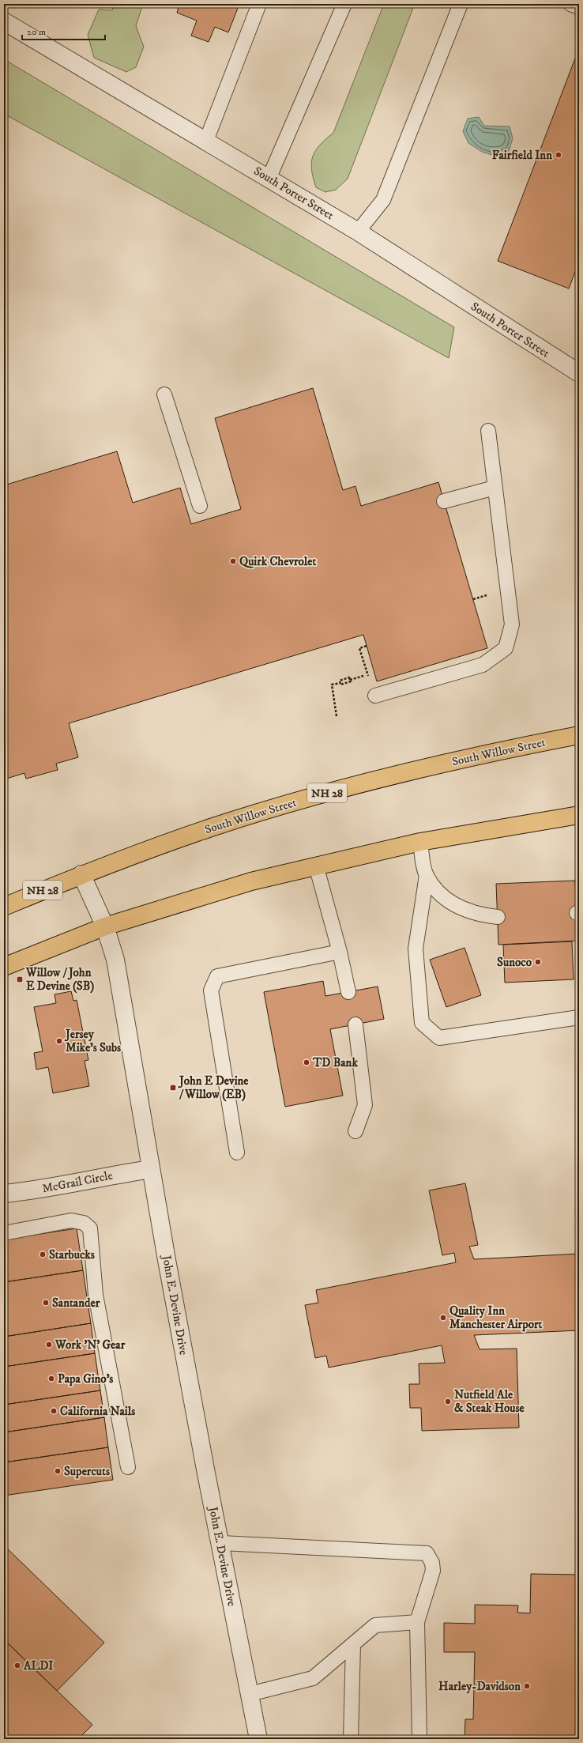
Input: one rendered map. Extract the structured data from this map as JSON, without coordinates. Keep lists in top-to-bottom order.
{
  "streets": {
    "main road": ["South Willow Street", "NH 28"],
    "street": ["South Porter Street", "McGrail Circle", "John E. Devine Drive"]
  },
  "crossings": [
    ["South Willow Street", "John E. Devine Drive"],
    ["McGrail Circle", "John E. Devine Drive"]
  ],
  "places": {
    "other": [
      "Fairfield Inn",
      "Quirk Chevrolet",
      "Sunoco",
      "Jersey Mike's Subs",
      "TD Bank",
      "Starbucks",
      "Santander",
      "Quality Inn Manchester Airport",
      "Work 'N' Gear",
      "Papa Gino's",
      "Nutfield Ale & Steak House",
      "California Nails",
      "Supercuts",
      "ALDI",
      "Harley-Davidson"
    ],
    "transit": ["Willow / John E Devine (SB)", "John E Devine / Willow (EB)"]
  },
  "scale_bar": "20 m"
}
